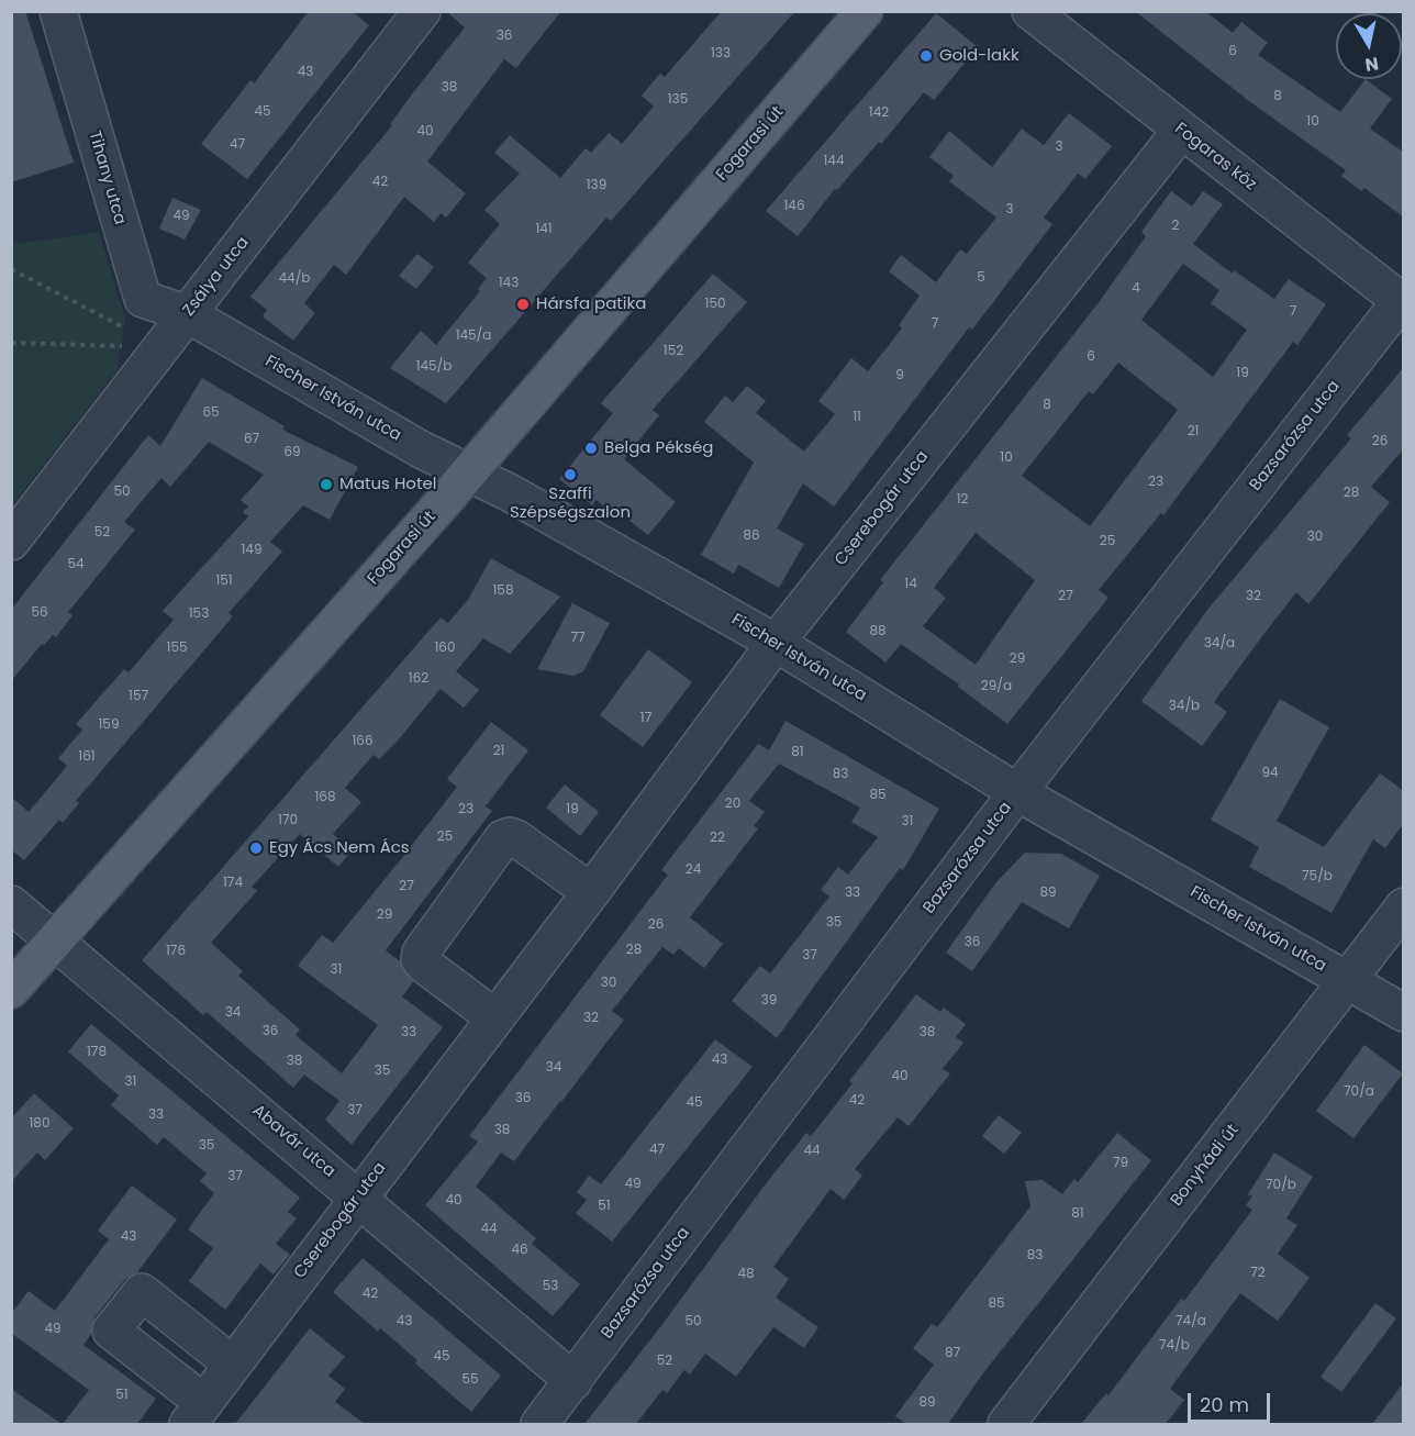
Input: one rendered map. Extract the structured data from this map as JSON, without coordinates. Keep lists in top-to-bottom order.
{
  "streets": {
    "main road": ["Fogarasi út"],
    "street": [
      "Fogaras köz",
      "Tihany utca",
      "Zsálya utca",
      "Fischer István utca",
      "Bazsarózsa utca",
      "Cserebogár utca",
      "Abavár utca",
      "Bonyhádi út"
    ]
  },
  "crossings": [
    ["Fogarasi út", "Fischer István utca"],
    ["Fogarasi út", "Abavár utca"],
    ["Fogaras köz", "Bazsarózsa utca"],
    ["Fogaras köz", "Cserebogár utca"],
    ["Tihany utca", "Zsálya utca"],
    ["Tihany utca", "Fischer István utca"],
    ["Zsálya utca", "Fischer István utca"],
    ["Fischer István utca", "Bazsarózsa utca"],
    ["Fischer István utca", "Cserebogár utca"],
    ["Fischer István utca", "Bonyhádi út"],
    ["Bazsarózsa utca", "Abavár utca"],
    ["Cserebogár utca", "Abavár utca"]
  ],
  "places": [
    "Gold-lakk",
    "Hársfa patika",
    "Belga Pékség",
    "Szaffi Szépségszalon",
    "Matus Hotel",
    "Egy Ács Nem Ács"
  ],
  "house_numbers": [
    "36",
    "6",
    "133",
    "43",
    "38",
    "8",
    "135",
    "45",
    "142",
    "10",
    "40",
    "47",
    "3",
    "144",
    "42",
    "139",
    "146",
    "3",
    "49",
    "2",
    "141",
    "5",
    "44/b",
    "143",
    "4",
    "150",
    "7",
    "7",
    "145/a",
    "152",
    "6",
    "145/b",
    "19",
    "9",
    "8",
    "65",
    "11",
    "21",
    "67",
    "26",
    "69",
    "10",
    "23",
    "50",
    "28",
    "12",
    "52",
    "86",
    "30",
    "25",
    "149",
    "54",
    "151",
    "14",
    "158",
    "27",
    "32",
    "56",
    "153",
    "88",
    "77",
    "34/a",
    "155",
    "160",
    "29",
    "162",
    "29/a",
    "157",
    "34/b",
    "17",
    "159",
    "166",
    "21",
    "81",
    "161",
    "94",
    "83",
    "85",
    "168",
    "20",
    "23",
    "19",
    "170",
    "31",
    "25",
    "22",
    "24",
    "75/b",
    "174",
    "27",
    "33",
    "89",
    "29",
    "35",
    "26",
    "36",
    "28",
    "176",
    "37",
    "31",
    "30",
    "39",
    "34",
    "32",
    "36",
    "33",
    "38",
    "178",
    "43",
    "38",
    "34",
    "35",
    "40",
    "31",
    "70/a",
    "36",
    "42",
    "45",
    "37",
    "33",
    "180",
    "38",
    "35",
    "47",
    "44",
    "79",
    "37",
    "49",
    "70/b",
    "40",
    "51",
    "81",
    "44",
    "43",
    "46",
    "83",
    "72",
    "48",
    "53",
    "42",
    "85",
    "43",
    "50",
    "74/a",
    "49",
    "74/b",
    "87",
    "45",
    "52",
    "55",
    "51",
    "89"
  ],
  "scale_bar": "20 m",
  "north": "bottom"
}
